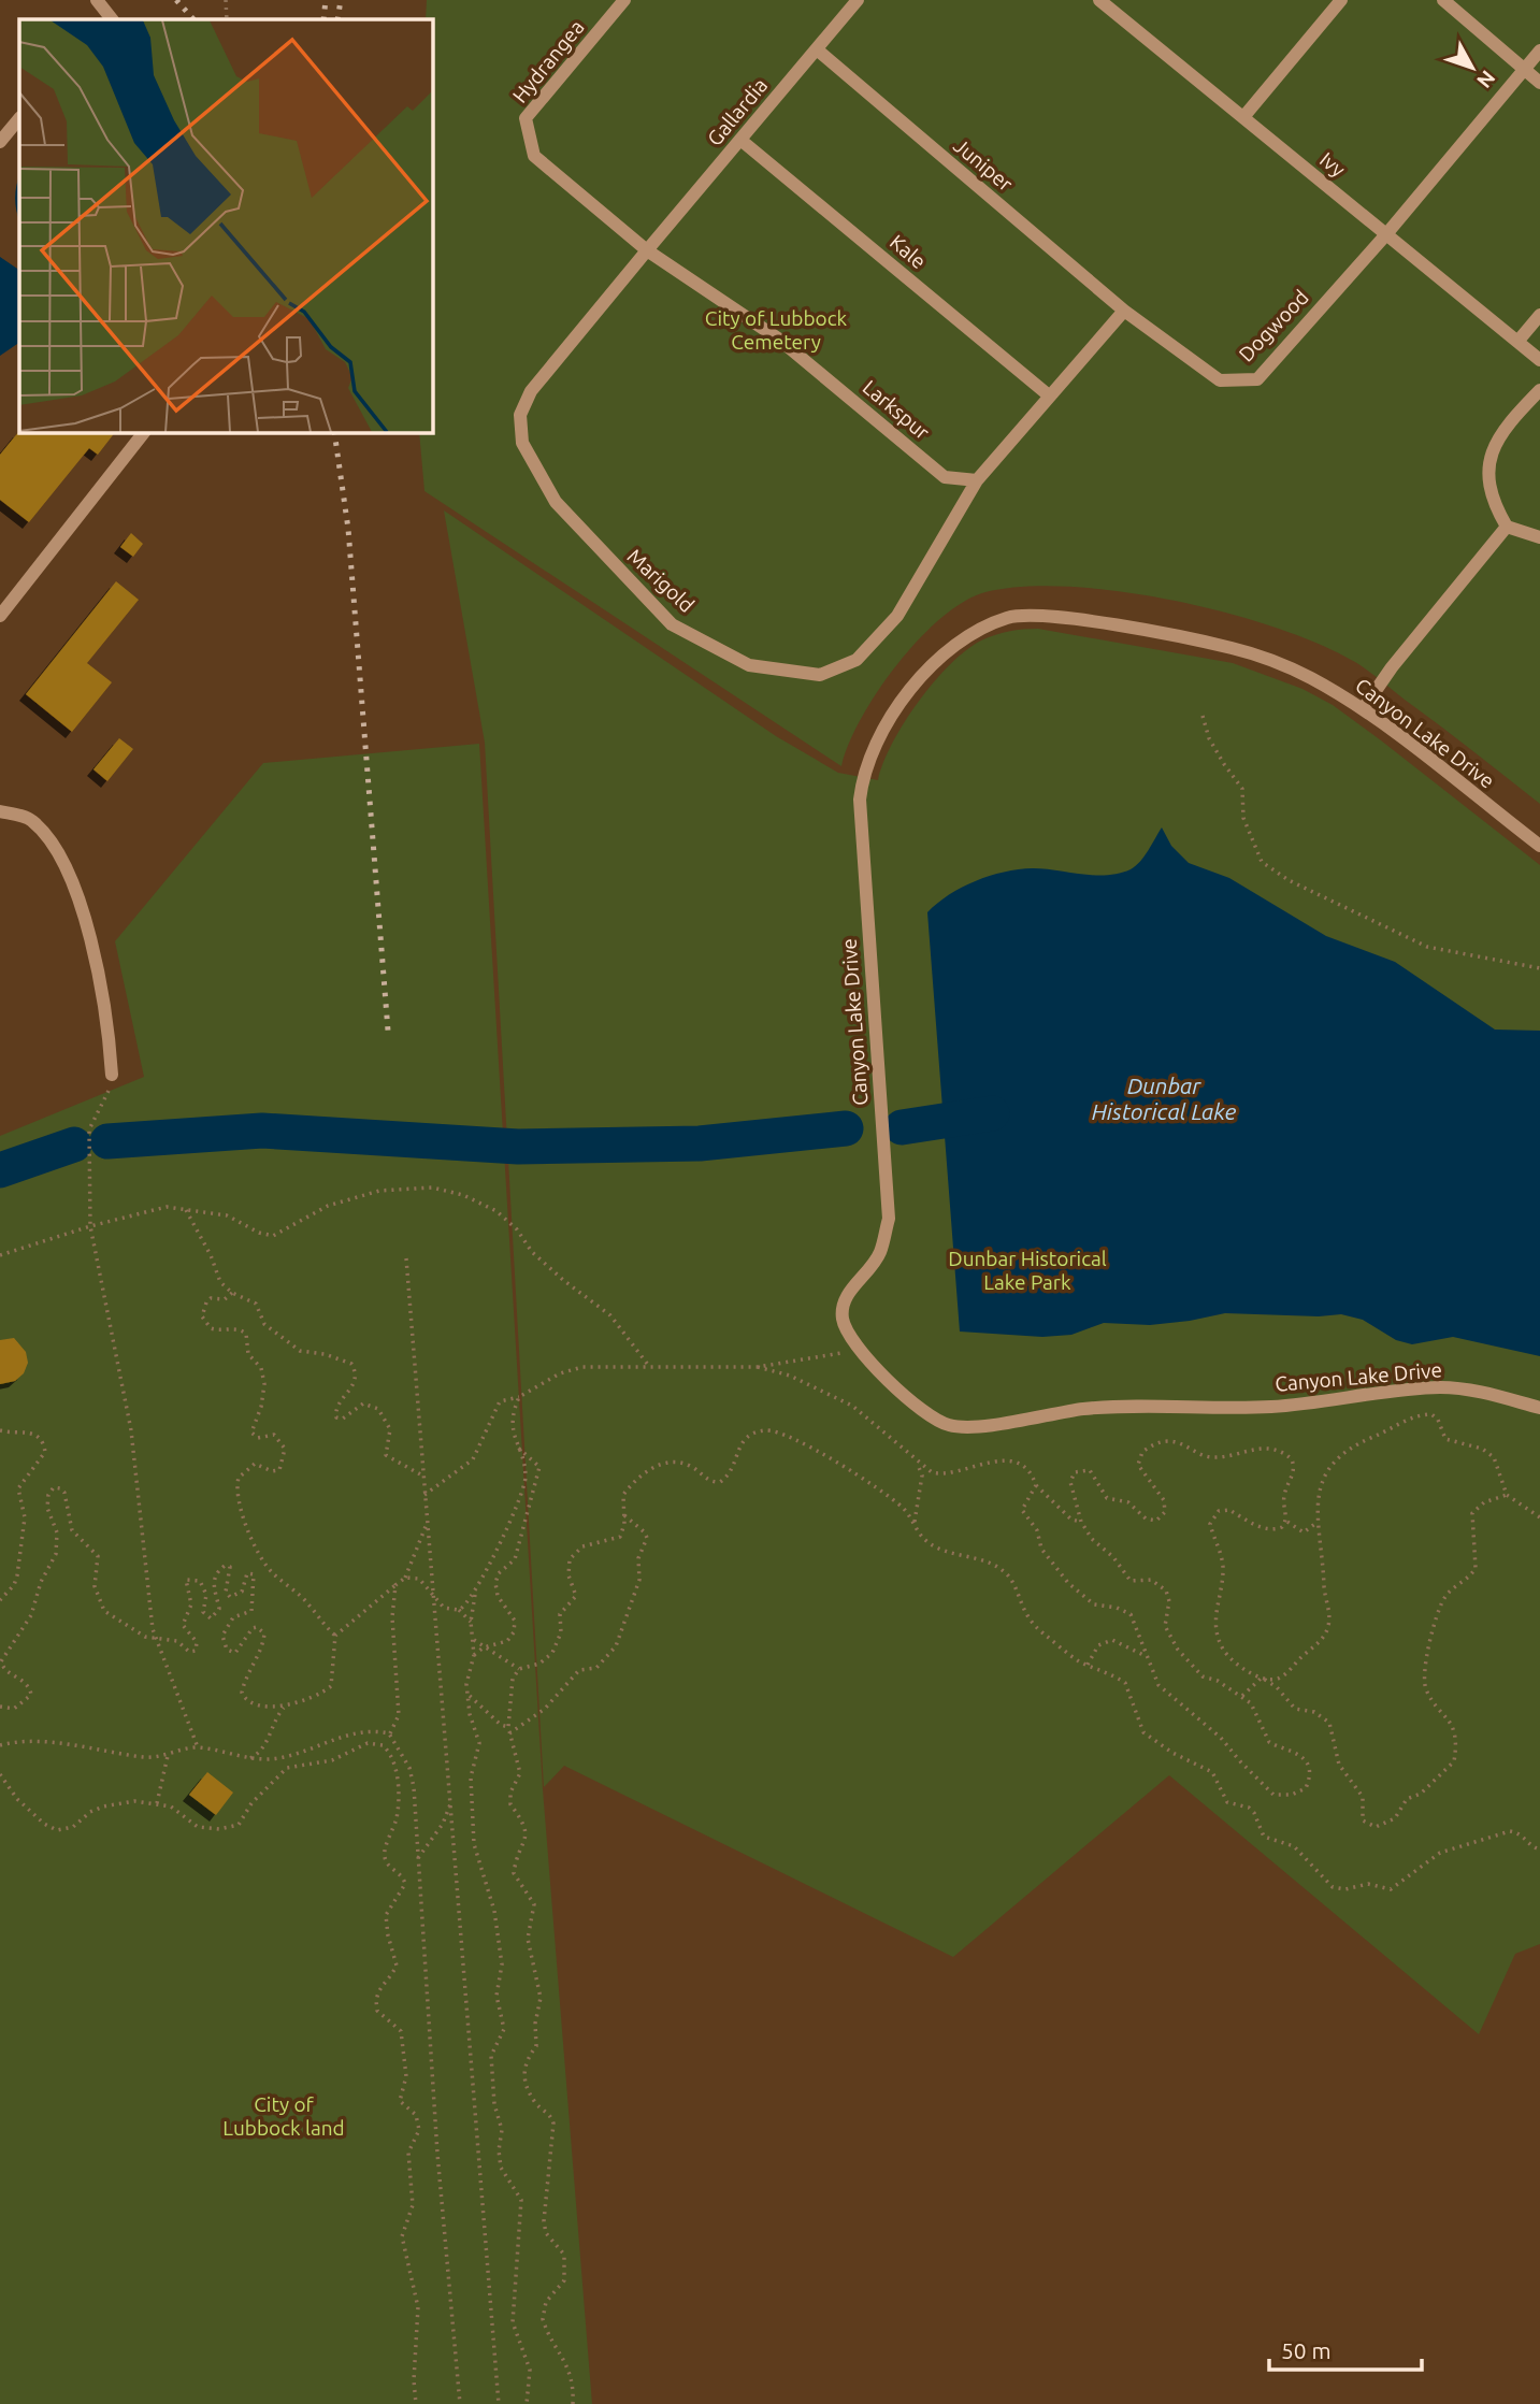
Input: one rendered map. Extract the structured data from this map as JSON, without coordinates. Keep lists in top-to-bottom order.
{
  "streets": {
    "street": [
      "Hydrangea",
      "Gallardia",
      "Juniper",
      "Ivy",
      "Kale",
      "Dogwood",
      "Larkspur",
      "Marigold",
      "Canyon Lake Drive"
    ]
  },
  "crossings": [
    ["Hydrangea", "Gallardia"],
    ["Hydrangea", "Larkspur"],
    ["Gallardia", "Juniper"],
    ["Gallardia", "Kale"],
    ["Gallardia", "Larkspur"],
    ["Gallardia", "Marigold"],
    ["Juniper", "Dogwood"],
    ["Ivy", "Dogwood"],
    ["Larkspur", "Marigold"]
  ],
  "water": ["Dunbar Historical Lake"],
  "parks": ["City of Lubbock Cemetery", "Dunbar Historical Lake Park", "City of Lubbock land"],
  "scale_bar": "50 m",
  "north": "bottom right"
}
